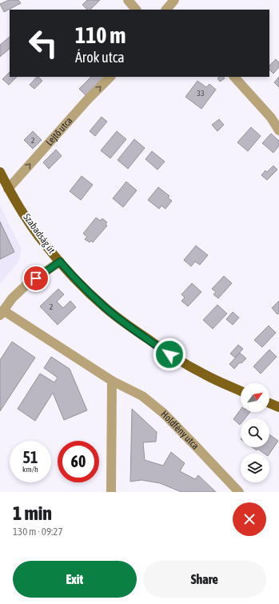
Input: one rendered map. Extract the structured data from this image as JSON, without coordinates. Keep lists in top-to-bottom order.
{
  "streets": {
    "main road": ["Szabadság út"],
    "street": ["Lejtő utca", "Holdfény utca"]
  },
  "crossings": [
    ["Lejtő utca", "Szabadság út"]
  ],
  "one_way": ["Lejtő utca"],
  "house_numbers": ["33", "2", "2"],
  "north": "top right",
  "page": {
    "turn": ["110 m", "Árok utca"],
    "speed": "51 km/h",
    "limit": "60",
    "heading": ["1 min", "130 m · 09:27"],
    "buttons": ["Exit", "Share"]
  }
}
